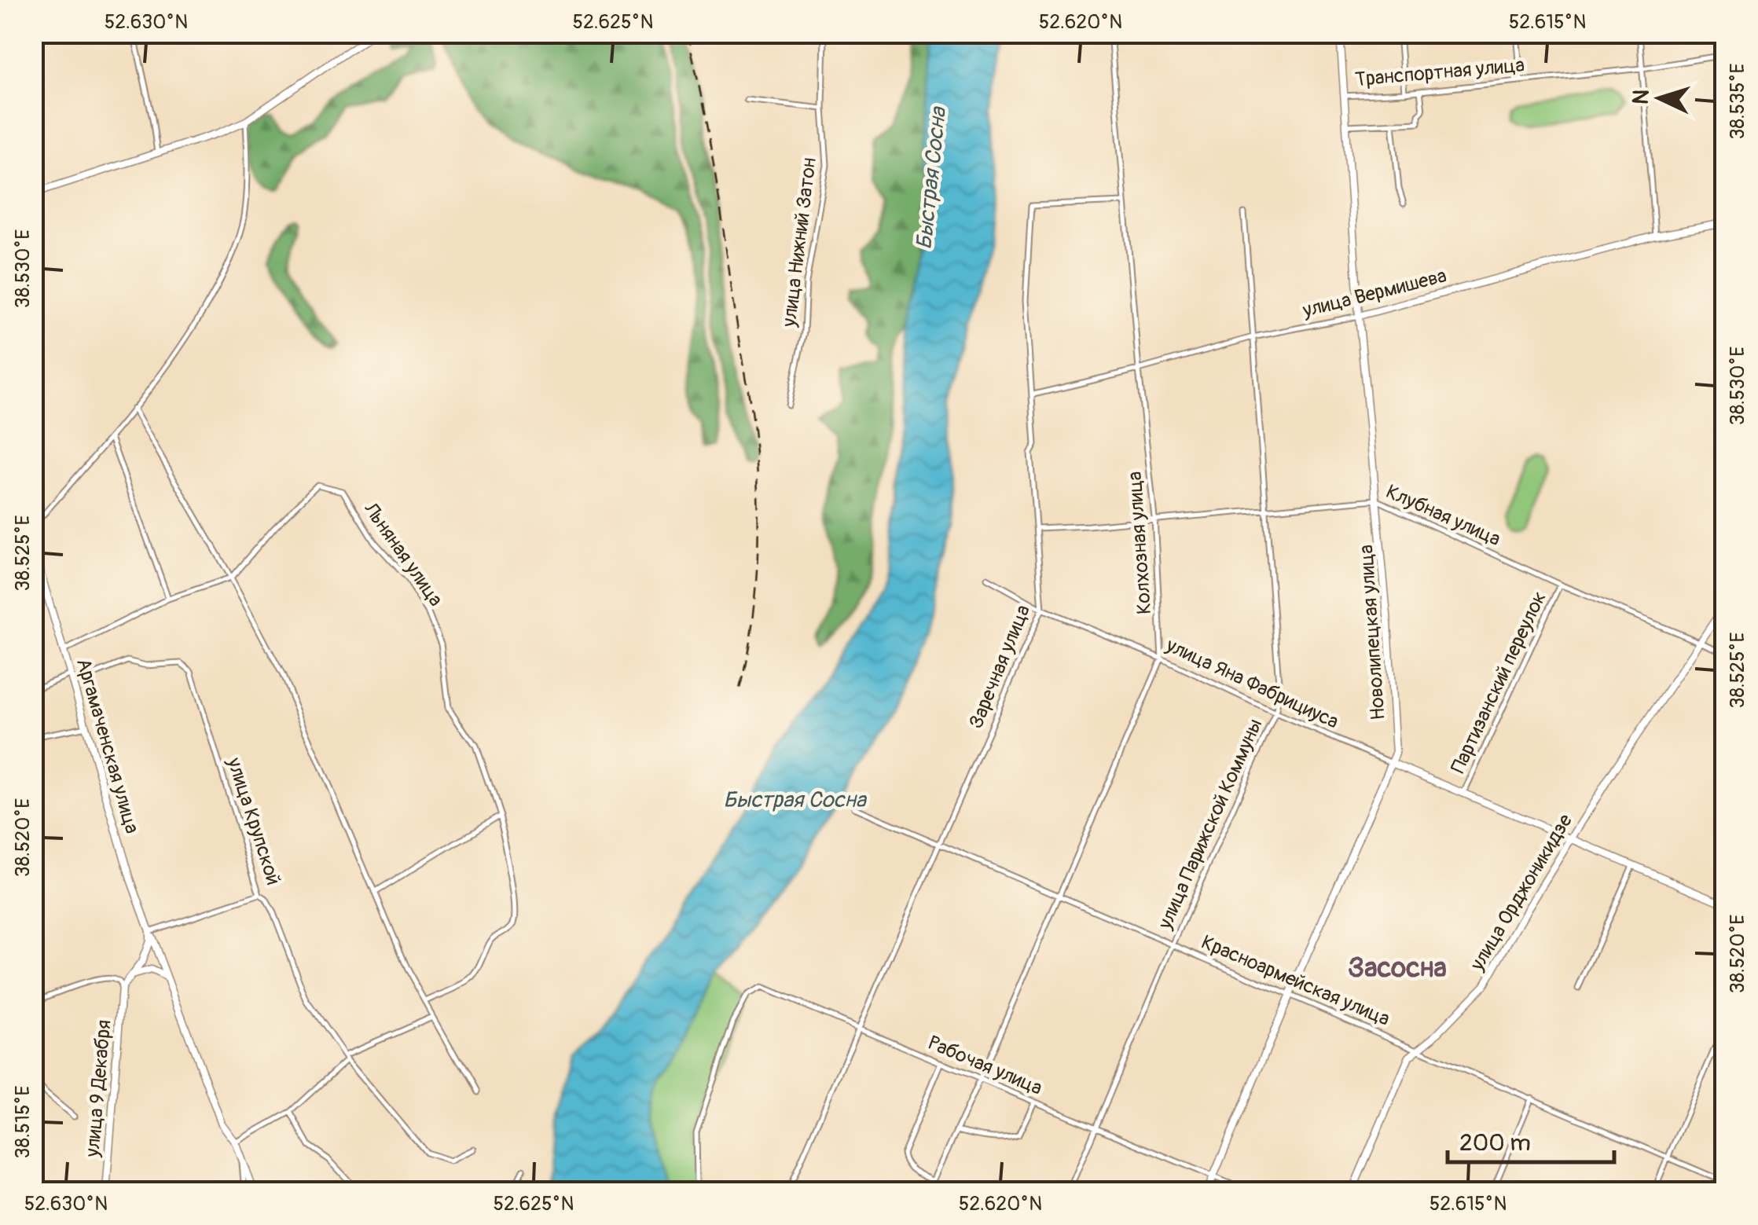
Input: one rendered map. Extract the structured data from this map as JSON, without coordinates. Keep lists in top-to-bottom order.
{
  "streets": {
    "street": [
      "Транспортная улица",
      "улица Нижний Затон",
      "улица Вермишева",
      "Клубная улица",
      "Колхозная улица",
      "Льняная улица",
      "Новолипецкая улица",
      "Заречная улица",
      "Партизанский переулок",
      "улица Яна Фабрициуса",
      "Аргамаченская улица",
      "улица Крупской",
      "улица Парижской Коммуны",
      "улица Орджоникидзе",
      "Красноармейская улица",
      "Рабочая улица",
      "улица 9 Декабря"
    ]
  },
  "crossings": [
    ["Транспортная улица", "Новолипецкая улица"],
    ["улица Вермишева", "Колхозная улица"],
    ["улица Вермишева", "Новолипецкая улица"],
    ["улица Вермишева", "Заречная улица"],
    ["улица Вермишева", "улица Парижской Коммуны"],
    ["Клубная улица", "Колхозная улица"],
    ["Клубная улица", "Новолипецкая улица"],
    ["Клубная улица", "Заречная улица"],
    ["Клубная улица", "Партизанский переулок"],
    ["Клубная улица", "улица Парижской Коммуны"],
    ["Клубная улица", "улица Орджоникидзе"],
    ["Колхозная улица", "Заречная улица"],
    ["Колхозная улица", "улица Яна Фабрициуса"],
    ["Колхозная улица", "Красноармейская улица"],
    ["Колхозная улица", "Рабочая улица"],
    ["Новолипецкая улица", "улица Яна Фабрициуса"],
    ["Новолипецкая улица", "Красноармейская улица"],
    ["Новолипецкая улица", "Рабочая улица"],
    ["Заречная улица", "улица Яна Фабрициуса"],
    ["Заречная улица", "Красноармейская улица"],
    ["Заречная улица", "Рабочая улица"],
    ["Партизанский переулок", "улица Яна Фабрициуса"],
    ["улица Яна Фабрициуса", "улица Парижской Коммуны"],
    ["улица Яна Фабрициуса", "улица Орджоникидзе"],
    ["Аргамаченская улица", "улица Крупской"],
    ["улица Парижской Коммуны", "Красноармейская улица"],
    ["улица Парижской Коммуны", "Рабочая улица"],
    ["улица Орджоникидзе", "Красноармейская улица"]
  ],
  "districts": ["Засосна"],
  "water": ["Быстрая Сосна"],
  "scale_bar": "200 m",
  "north": "left",
  "coordinates": [
    "52.630°N",
    "52.625°N",
    "52.620°N",
    "52.615°N",
    "38.535°E",
    "38.530°E",
    "38.525°E",
    "38.520°E",
    "38.515°E"
  ]
}
